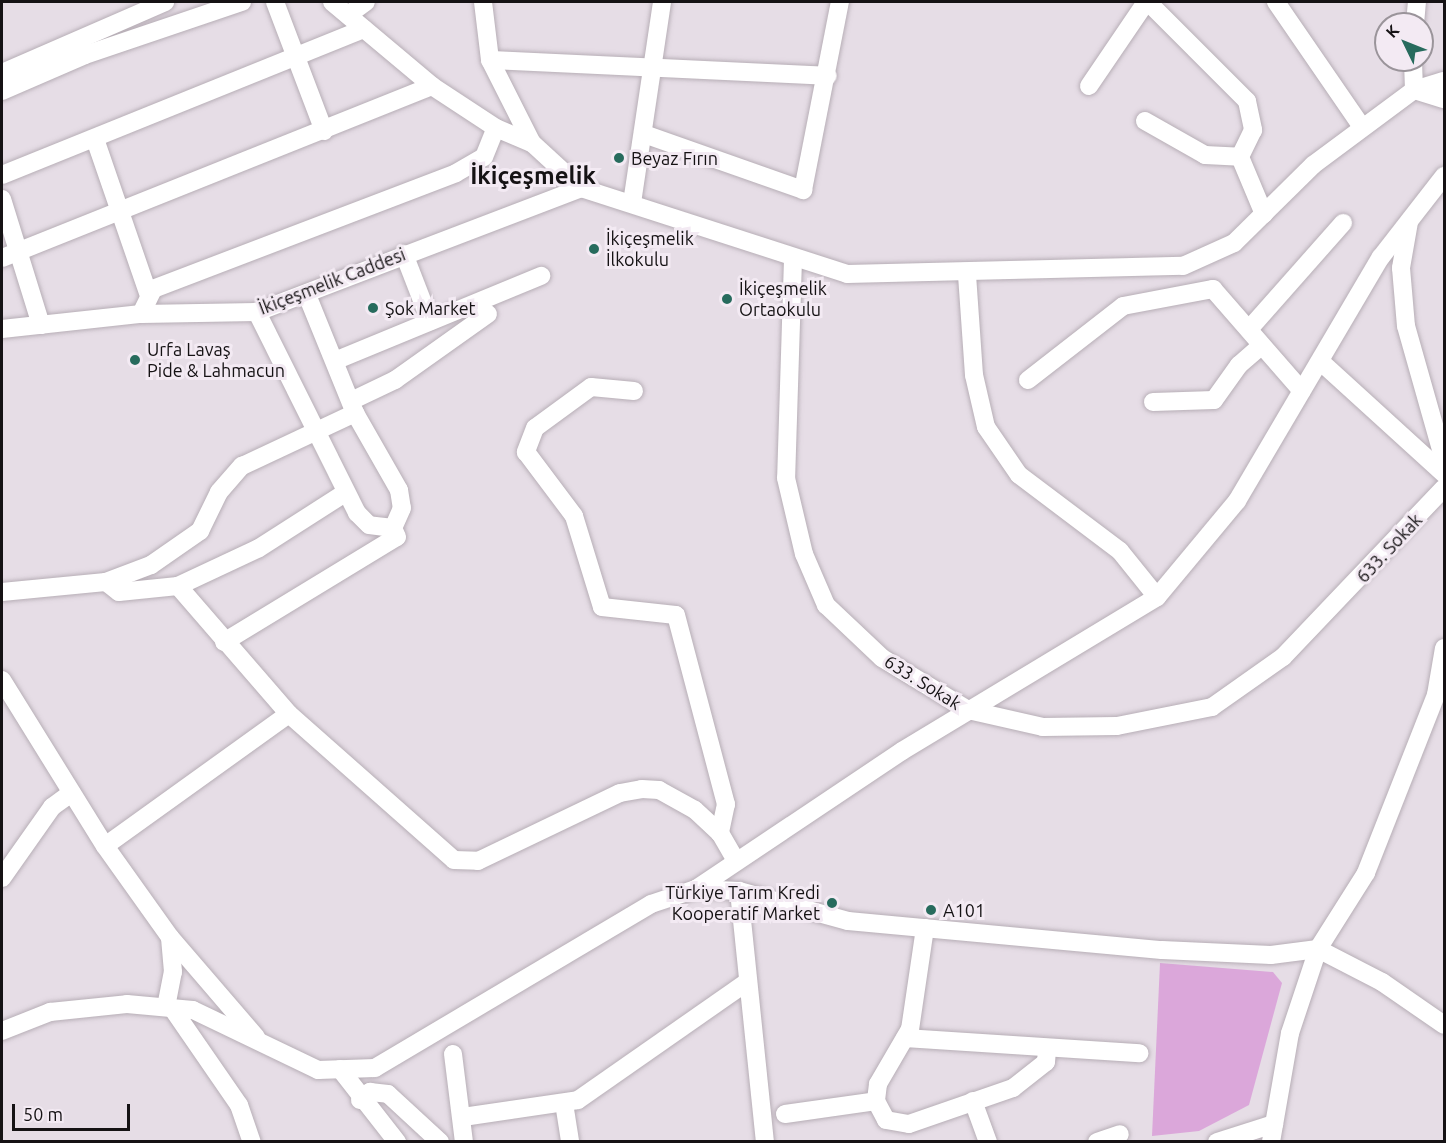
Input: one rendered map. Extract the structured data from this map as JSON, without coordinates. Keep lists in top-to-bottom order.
{
  "streets": {
    "street": ["İkiçeşmelik Caddesi", "633. Sokak"]
  },
  "districts": ["İkiçeşmelik"],
  "places": [
    "Beyaz Fırın",
    "İkiçeşmelik İlkokulu",
    "İkiçeşmelik Ortaokulu",
    "Şok Market",
    "Urfa Lavaş Pide & Lahmacun",
    "Türkiye Tarım Kredi Kooperatif Market",
    "A101"
  ],
  "scale_bar": "50 m",
  "north": "top left"
}
